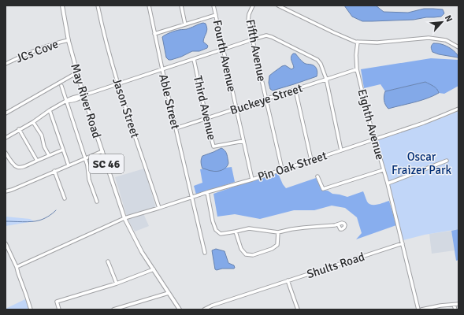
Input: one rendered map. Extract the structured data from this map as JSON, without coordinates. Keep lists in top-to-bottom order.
{
  "streets": {
    "main road": ["May River Road", "SC 46"],
    "street": [
      "Fifth Avenue",
      "JCs Cove",
      "Fourth Avenue",
      "Buckeye Street",
      "Able Street",
      "Jason Street",
      "Third Avenue",
      "Eighth Avenue",
      "Pin Oak Street",
      "Shults Road"
    ]
  },
  "crossings": [
    ["Fifth Avenue", "Buckeye Street"],
    ["Fifth Avenue", "Pin Oak Street"],
    ["JCs Cove", "May River Road"],
    ["Fourth Avenue", "Buckeye Street"],
    ["Fourth Avenue", "Third Avenue"],
    ["Fourth Avenue", "Pin Oak Street"],
    ["Buckeye Street", "Able Street"],
    ["Buckeye Street", "Third Avenue"],
    ["Buckeye Street", "Eighth Avenue"],
    ["May River Road", "Pin Oak Street"],
    ["Able Street", "Pin Oak Street"],
    ["Jason Street", "Pin Oak Street"],
    ["Eighth Avenue", "Pin Oak Street"],
    ["Eighth Avenue", "Shults Road"]
  ],
  "parks": ["Oscar Fraizer Park"],
  "north": "top right"
}
